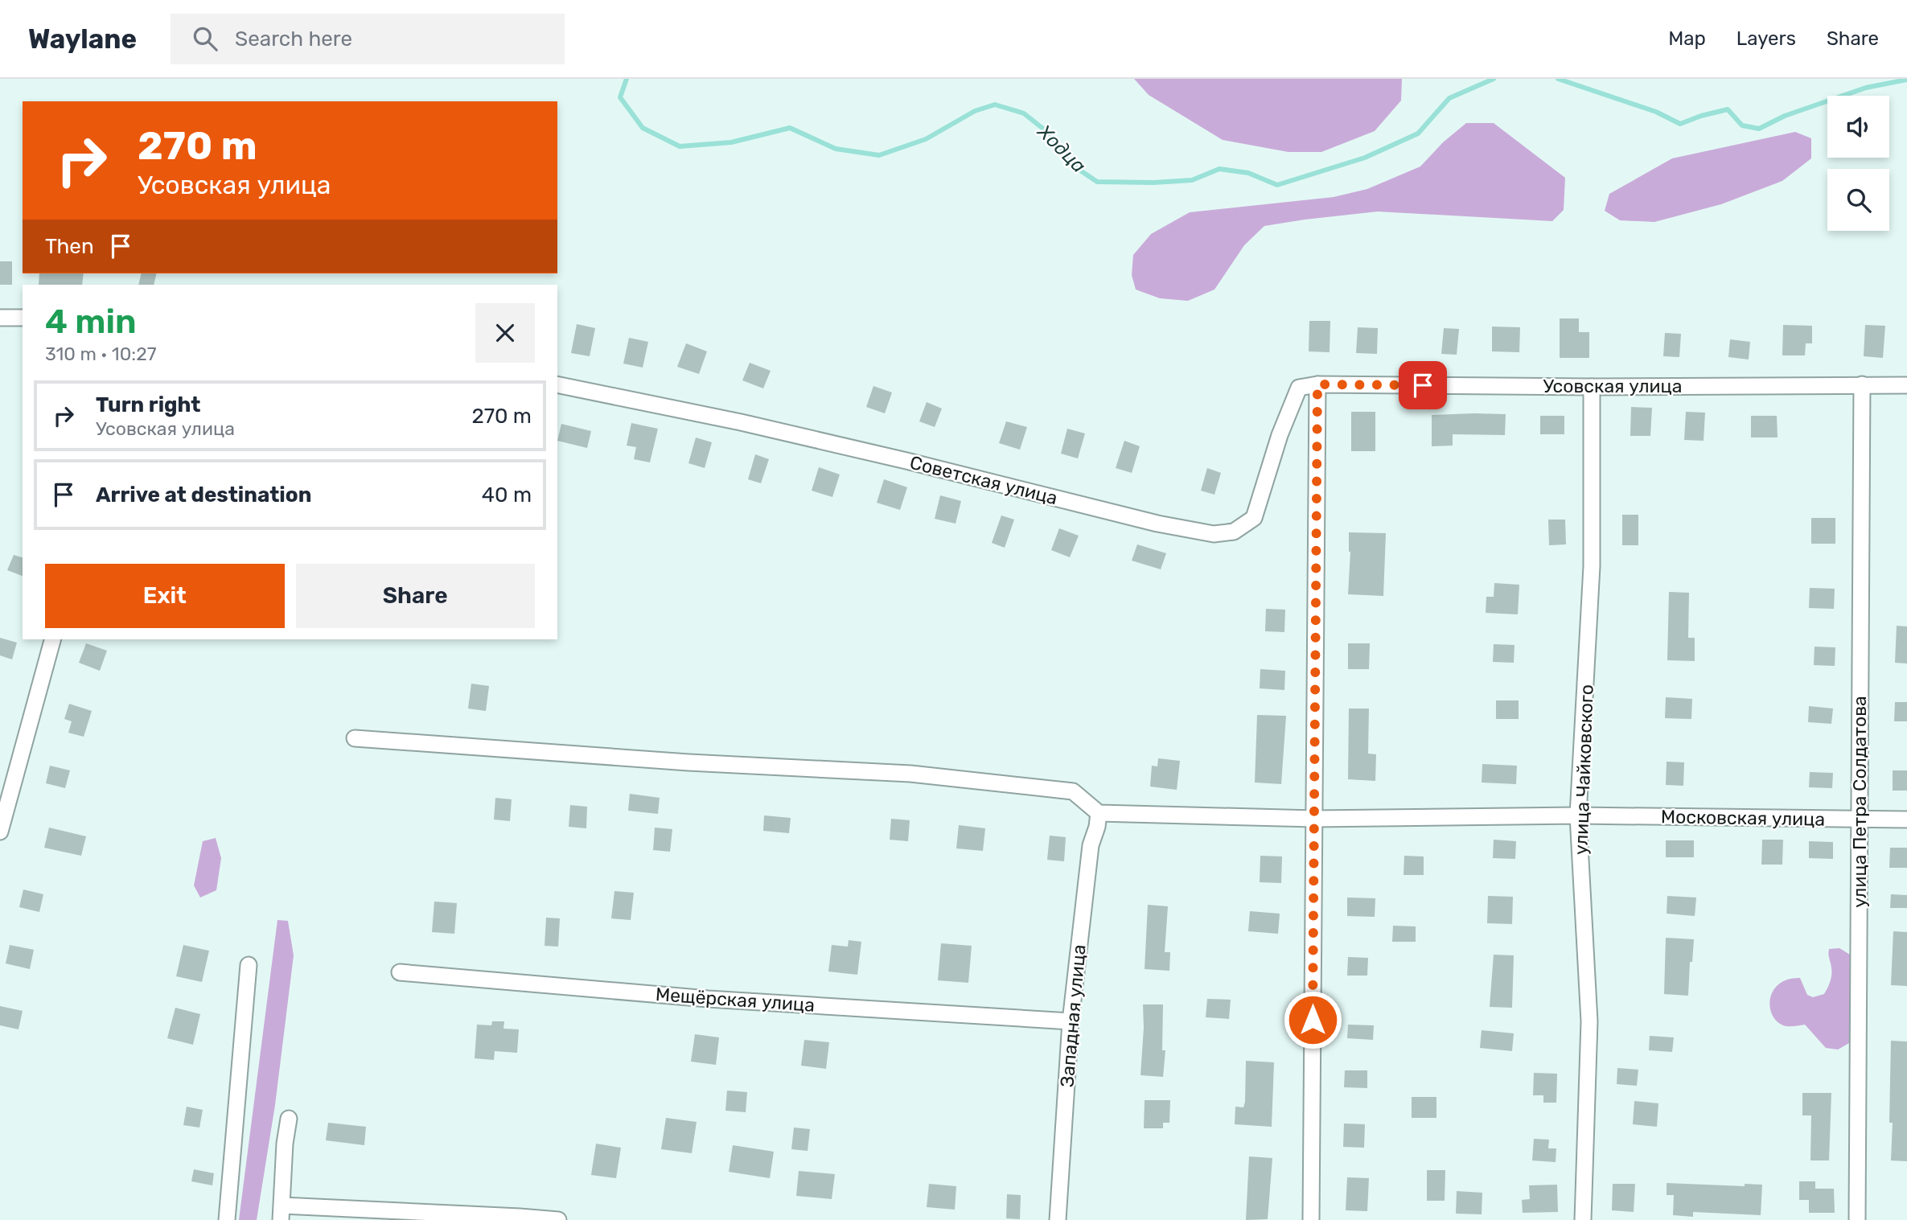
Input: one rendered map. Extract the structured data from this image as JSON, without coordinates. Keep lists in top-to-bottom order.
{
  "streets": {
    "street": [
      "Усовская улица",
      "Советская улица",
      "улица Чайковского",
      "улица Петра Солдатова",
      "Московская улица",
      "Мещёрская улица",
      "Западная улица"
    ]
  },
  "crossings": [
    ["Усовская улица", "Советская улица"],
    ["Усовская улица", "улица Чайковского"],
    ["Усовская улица", "улица Петра Солдатова"],
    ["улица Чайковского", "Московская улица"],
    ["улица Петра Солдатова", "Московская улица"],
    ["Московская улица", "Западная улица"],
    ["Мещёрская улица", "Западная улица"]
  ],
  "water": ["Ходца"],
  "page": {
    "header": "Waylane",
    "search": "Search here",
    "nav": ["Map", "Layers", "Share"],
    "turn": ["270 m", "Усовская улица"],
    "then": "Then",
    "heading": ["4 min", "310 m · 10:27"],
    "list": [
      {
        "name": "Turn right",
        "note": "Усовская улица",
        "value": "270 m"
      },
      {
        "name": "Arrive at destination",
        "value": "40 m"
      }
    ],
    "buttons": ["Exit", "Share"]
  }
}
